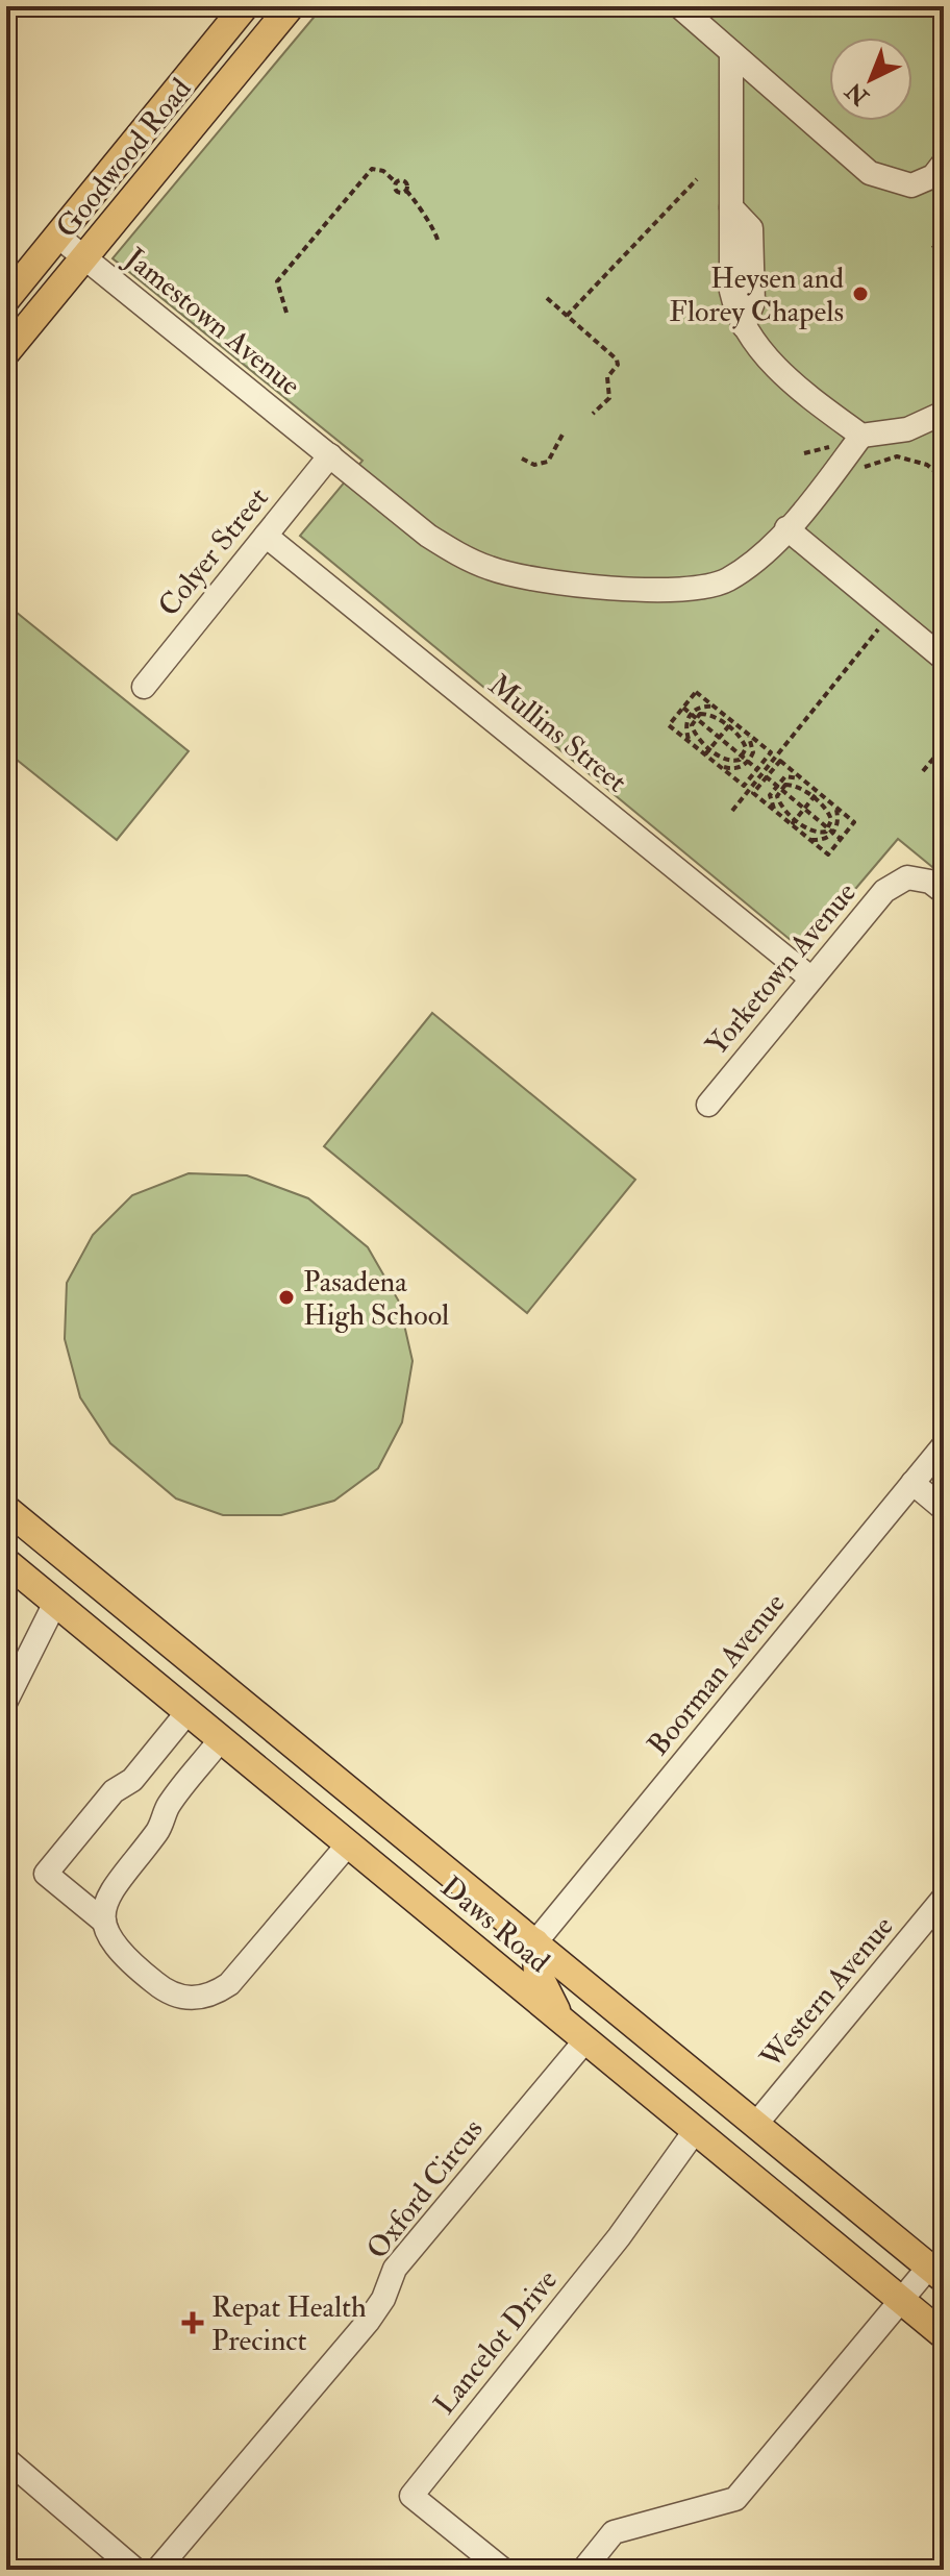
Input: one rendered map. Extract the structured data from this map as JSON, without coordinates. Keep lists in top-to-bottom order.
{
  "streets": {
    "main road": ["Goodwood Road", "Daws Road"],
    "street": [
      "Jamestown Avenue",
      "Colyer Street",
      "Mullins Street",
      "Yorketown Avenue",
      "Boorman Avenue",
      "Western Avenue",
      "Oxford Circus",
      "Lancelot Drive"
    ]
  },
  "crossings": [
    ["Goodwood Road", "Jamestown Avenue"],
    ["Jamestown Avenue", "Colyer Street"],
    ["Colyer Street", "Mullins Street"],
    ["Mullins Street", "Yorketown Avenue"],
    ["Boorman Avenue", "Daws Road"],
    ["Daws Road", "Western Avenue"],
    ["Daws Road", "Oxford Circus"],
    ["Daws Road", "Lancelot Drive"]
  ],
  "places": {
    "other": ["Heysen and Florey Chapels", "Pasadena High School"],
    "health": ["Repat Health Precinct"]
  },
  "north": "bottom left"
}
